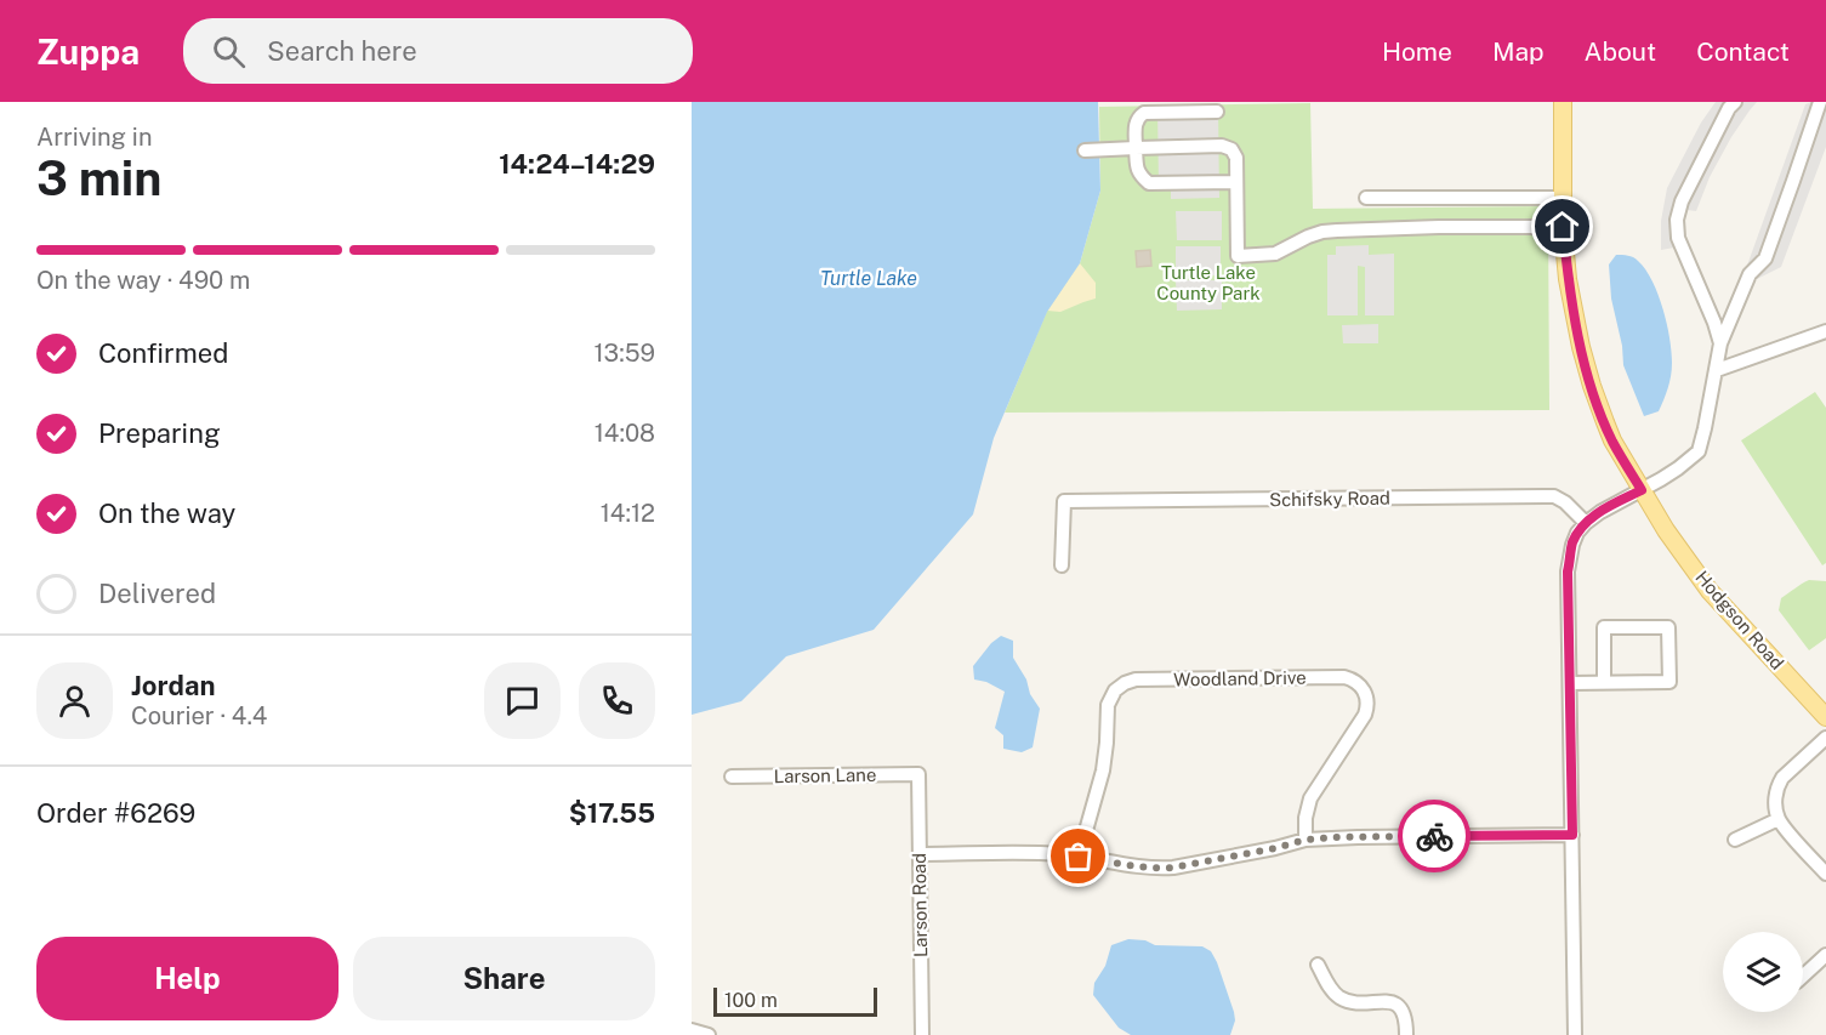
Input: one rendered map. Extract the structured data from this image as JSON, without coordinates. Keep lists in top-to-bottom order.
{
  "streets": {
    "main road": ["Hodgson Road"],
    "street": [
      "Schifsky Road",
      "Woodland Drive",
      "Larson Lane",
      "Larson Road"
    ]
  },
  "crossings": [
    ["Larson Lane", "Larson Road"]
  ],
  "water": ["Turtle Lake"],
  "parks": ["Turtle Lake County Park"],
  "scale_bar": "100 m",
  "page": {
    "header": "Zuppa",
    "search": "Search here",
    "nav": [
      "Home",
      "Map",
      "About",
      "Contact"
    ],
    "heading": ["3 min", "Arriving in", "14:24–14:29"],
    "panel": [
      "Jordan",
      "Courier · 4.4",
      "Order #6269",
      "$17.55"
    ],
    "bar": "On the way · 490 m",
    "list": [
      ["Confirmed", "13:59"],
      ["Preparing", "14:08"],
      ["On the way", "14:12"],
      "Delivered"
    ],
    "buttons": ["Help", "Share"],
    "scale": "100 m"
  }
}
